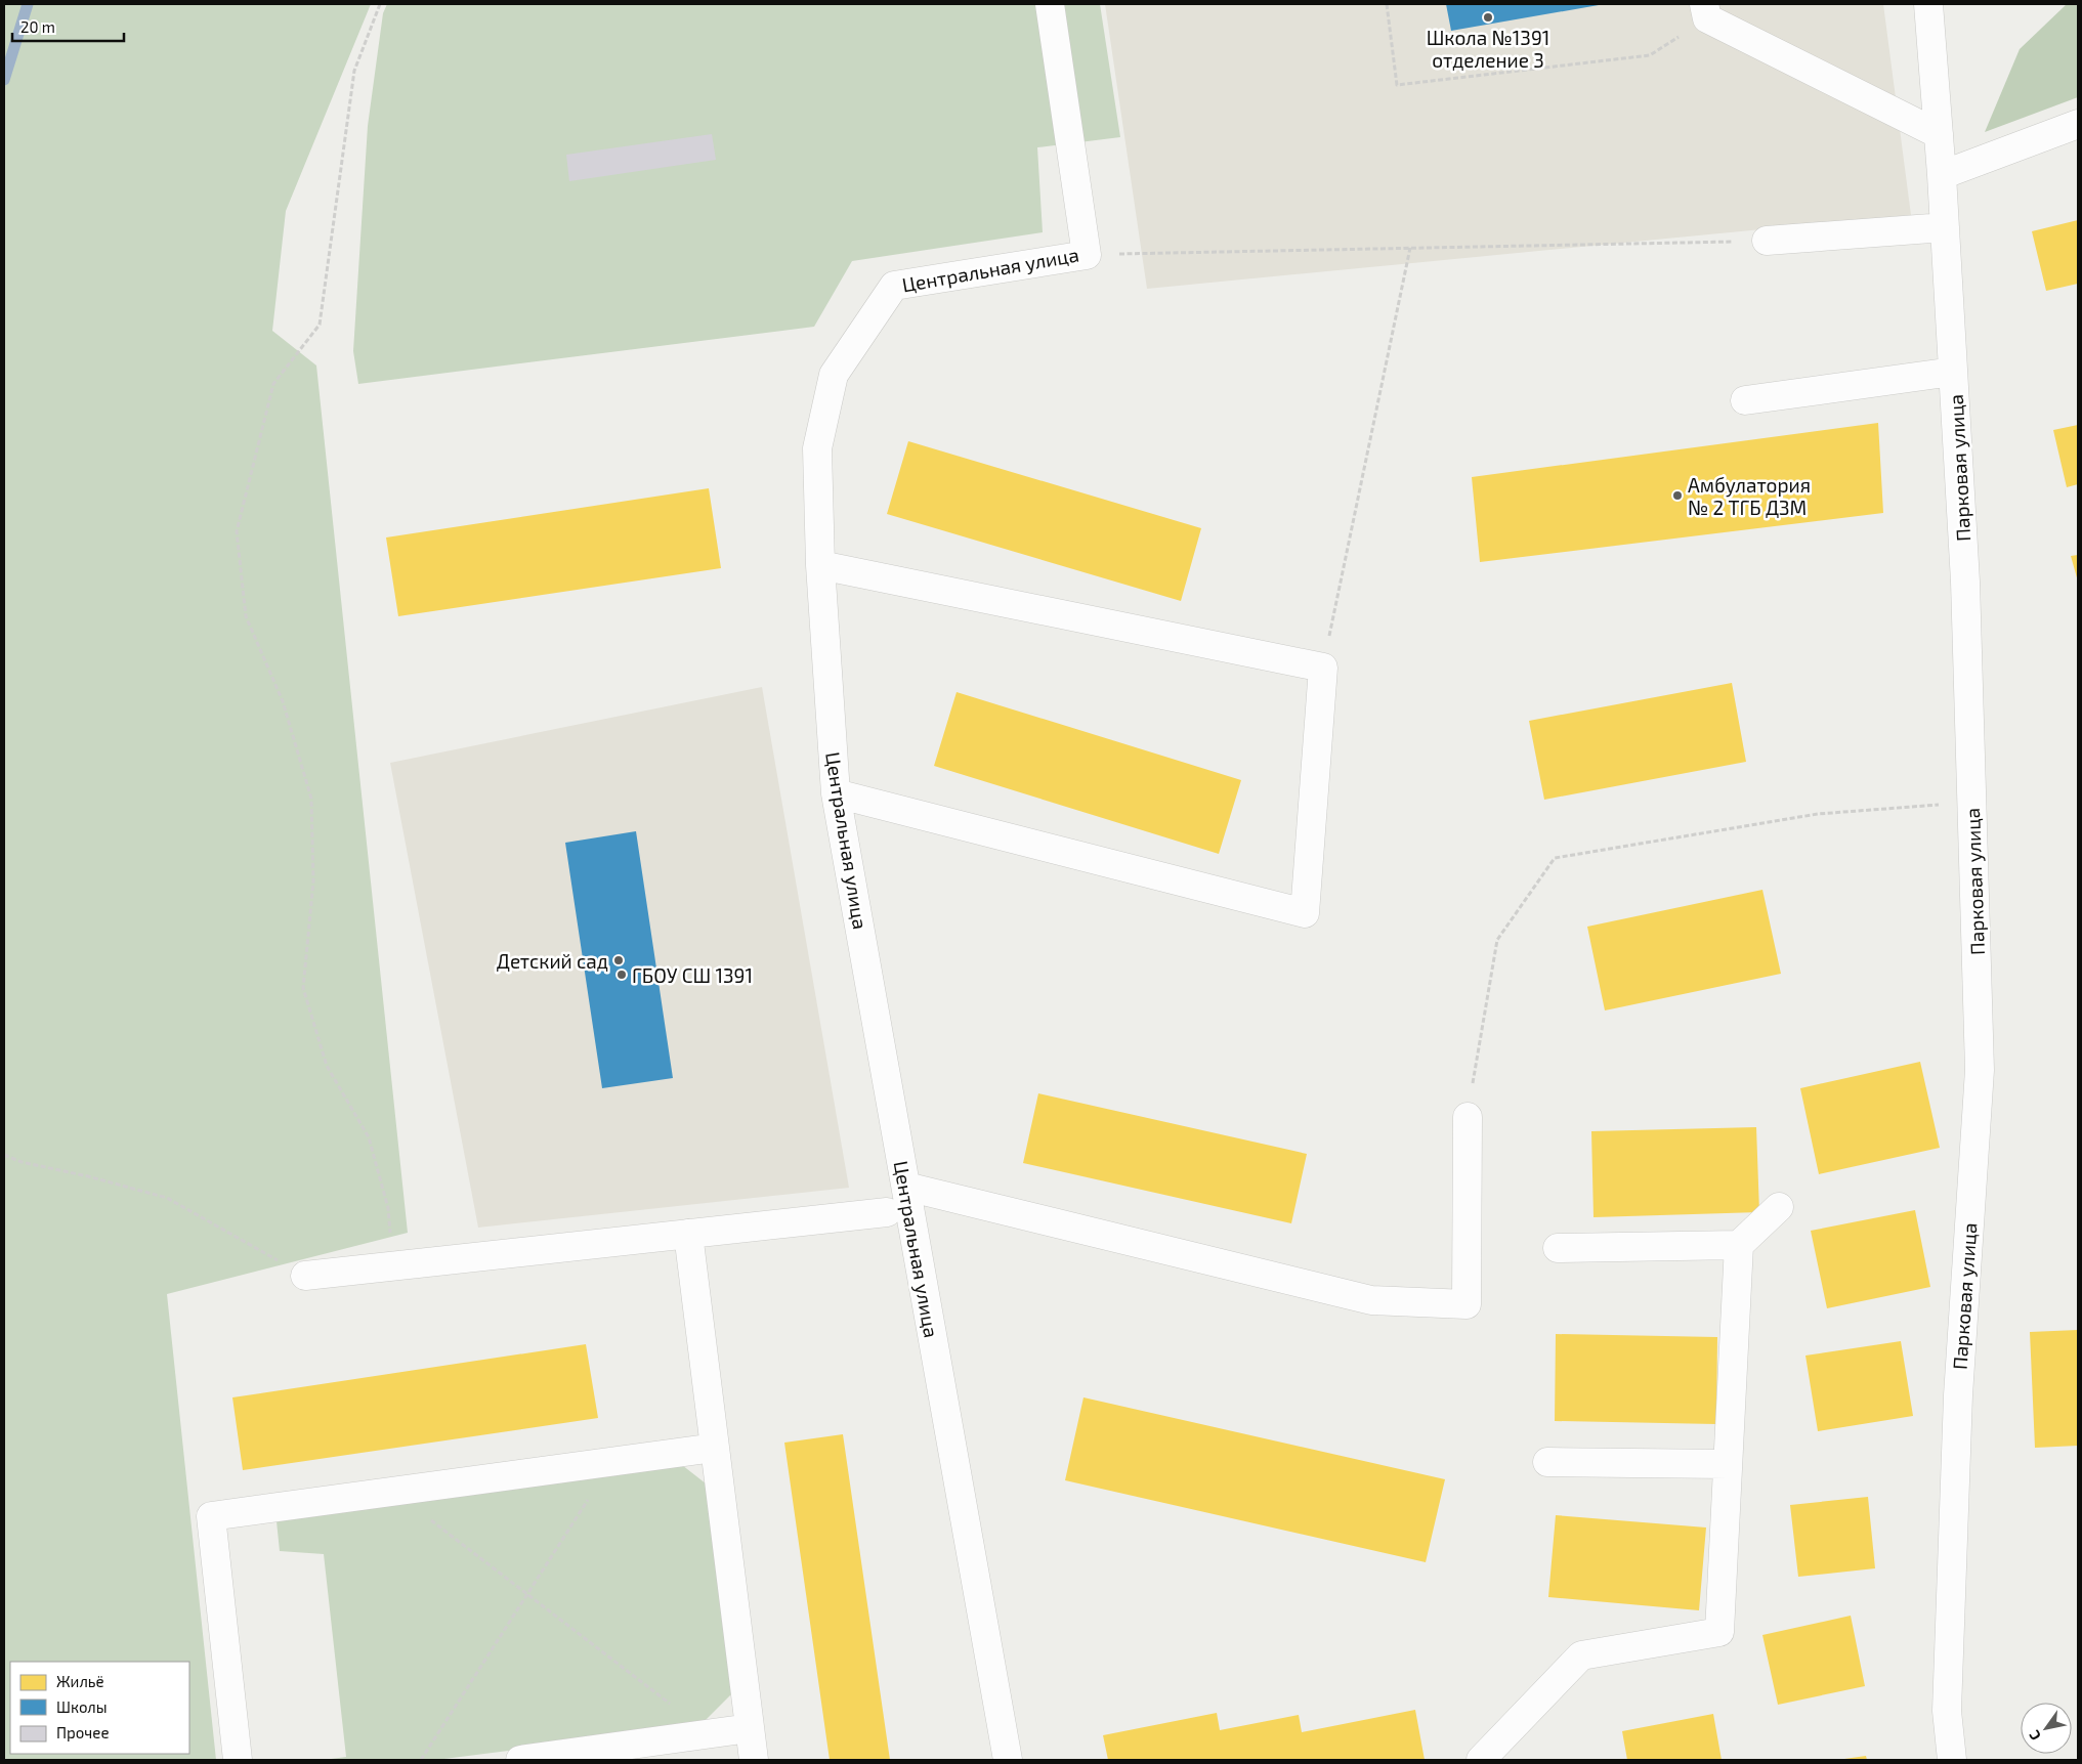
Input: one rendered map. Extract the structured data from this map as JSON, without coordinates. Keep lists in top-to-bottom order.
{
  "streets": {
    "street": ["Центральная улица", "Парковая улица"]
  },
  "places": [
    "Школа №1391 отделение 3",
    "Амбулатория № 2 ТГБ ДЗМ",
    "Детский сад",
    "ГБОУ СШ 1391"
  ],
  "legend": ["Жильё", "Школы", "Прочее"],
  "scale_bar": "20 m",
  "north": "bottom left"
}
